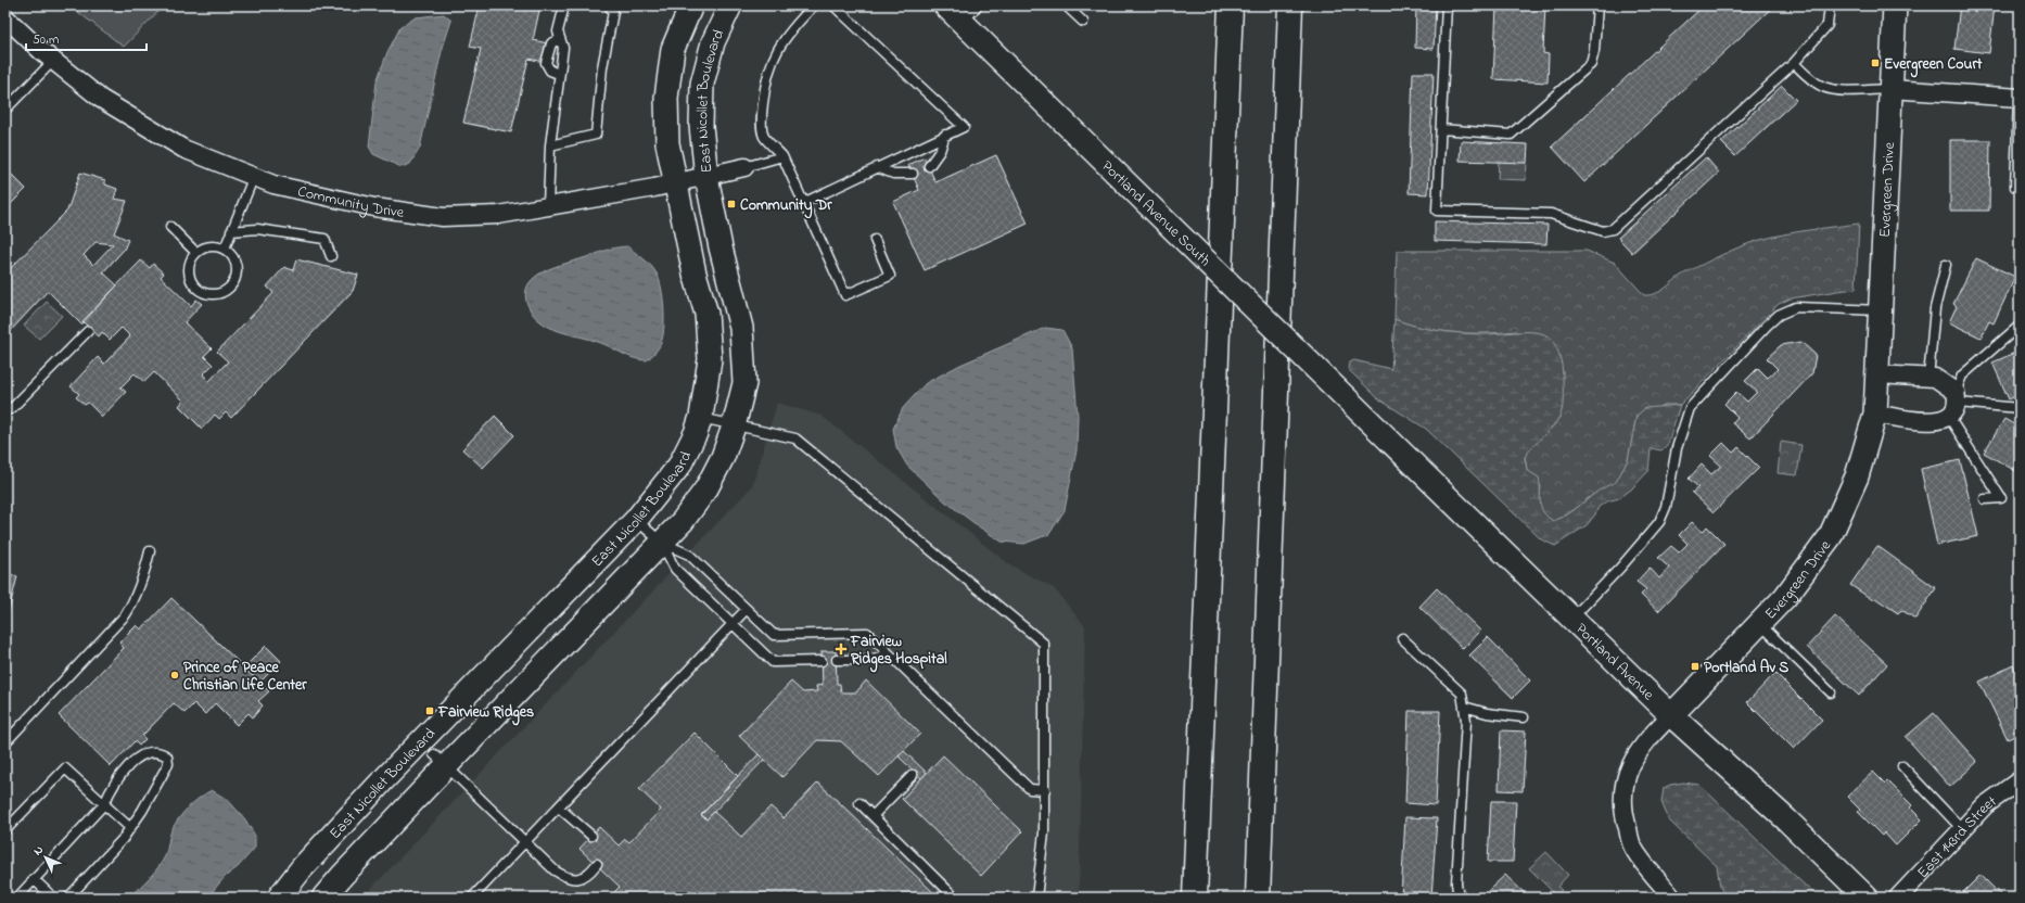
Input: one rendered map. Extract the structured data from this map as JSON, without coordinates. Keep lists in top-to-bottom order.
{
  "streets": {
    "street": [
      "East Nicollet Boulevard",
      "Evergreen Drive",
      "Community Drive",
      "Portland Avenue South",
      "Portland Avenue",
      "East 143rd Street"
    ]
  },
  "crossings": [
    ["East Nicollet Boulevard", "Community Drive"],
    ["Evergreen Drive", "Portland Avenue"],
    ["Portland Avenue South", "Portland Avenue"]
  ],
  "places": {
    "transit": [
      "Evergreen Court",
      "Community Dr",
      "Portland Av S",
      "Fairview Ridges"
    ],
    "health": ["Fairview Ridges Hospital"],
    "other": ["Prince of Peace Christian Life Center"]
  },
  "scale_bar": "50 m",
  "north": "top left"
}
